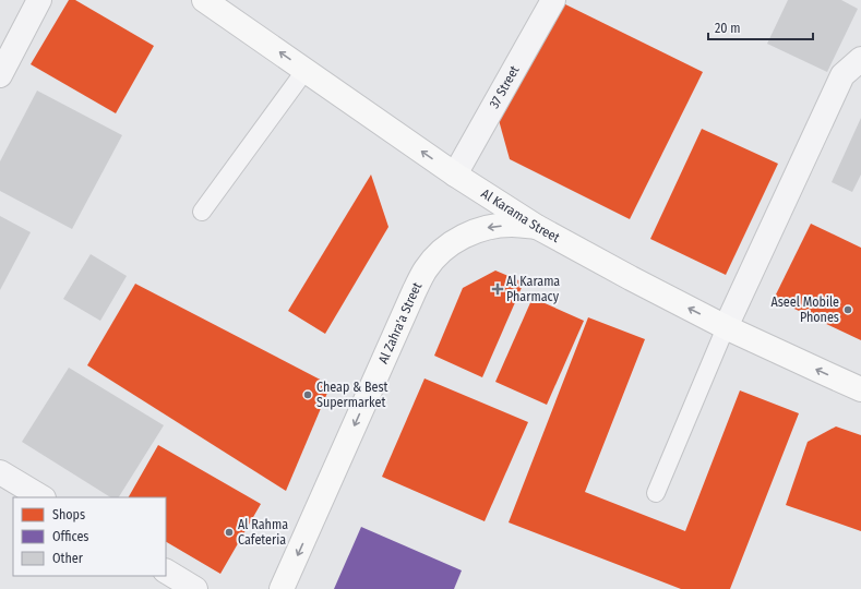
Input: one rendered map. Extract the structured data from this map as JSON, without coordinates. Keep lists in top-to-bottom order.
{
  "streets": {
    "main road": ["Al Karama Street", "Al Zahra'a Street"],
    "street": ["37 Street"]
  },
  "crossings": [
    ["37 Street", "Al Karama Street"],
    ["Al Karama Street", "Al Zahra'a Street"]
  ],
  "one_way": ["Al Karama Street", "Al Zahra'a Street"],
  "places": {
    "health": ["Al Karama Pharmacy"],
    "other": ["Aseel Mobile Phones", "Cheap & Best Supermarket", "Al Rahma Cafeteria"]
  },
  "legend": ["Shops", "Offices", "Other"],
  "scale_bar": "20 m"
}
